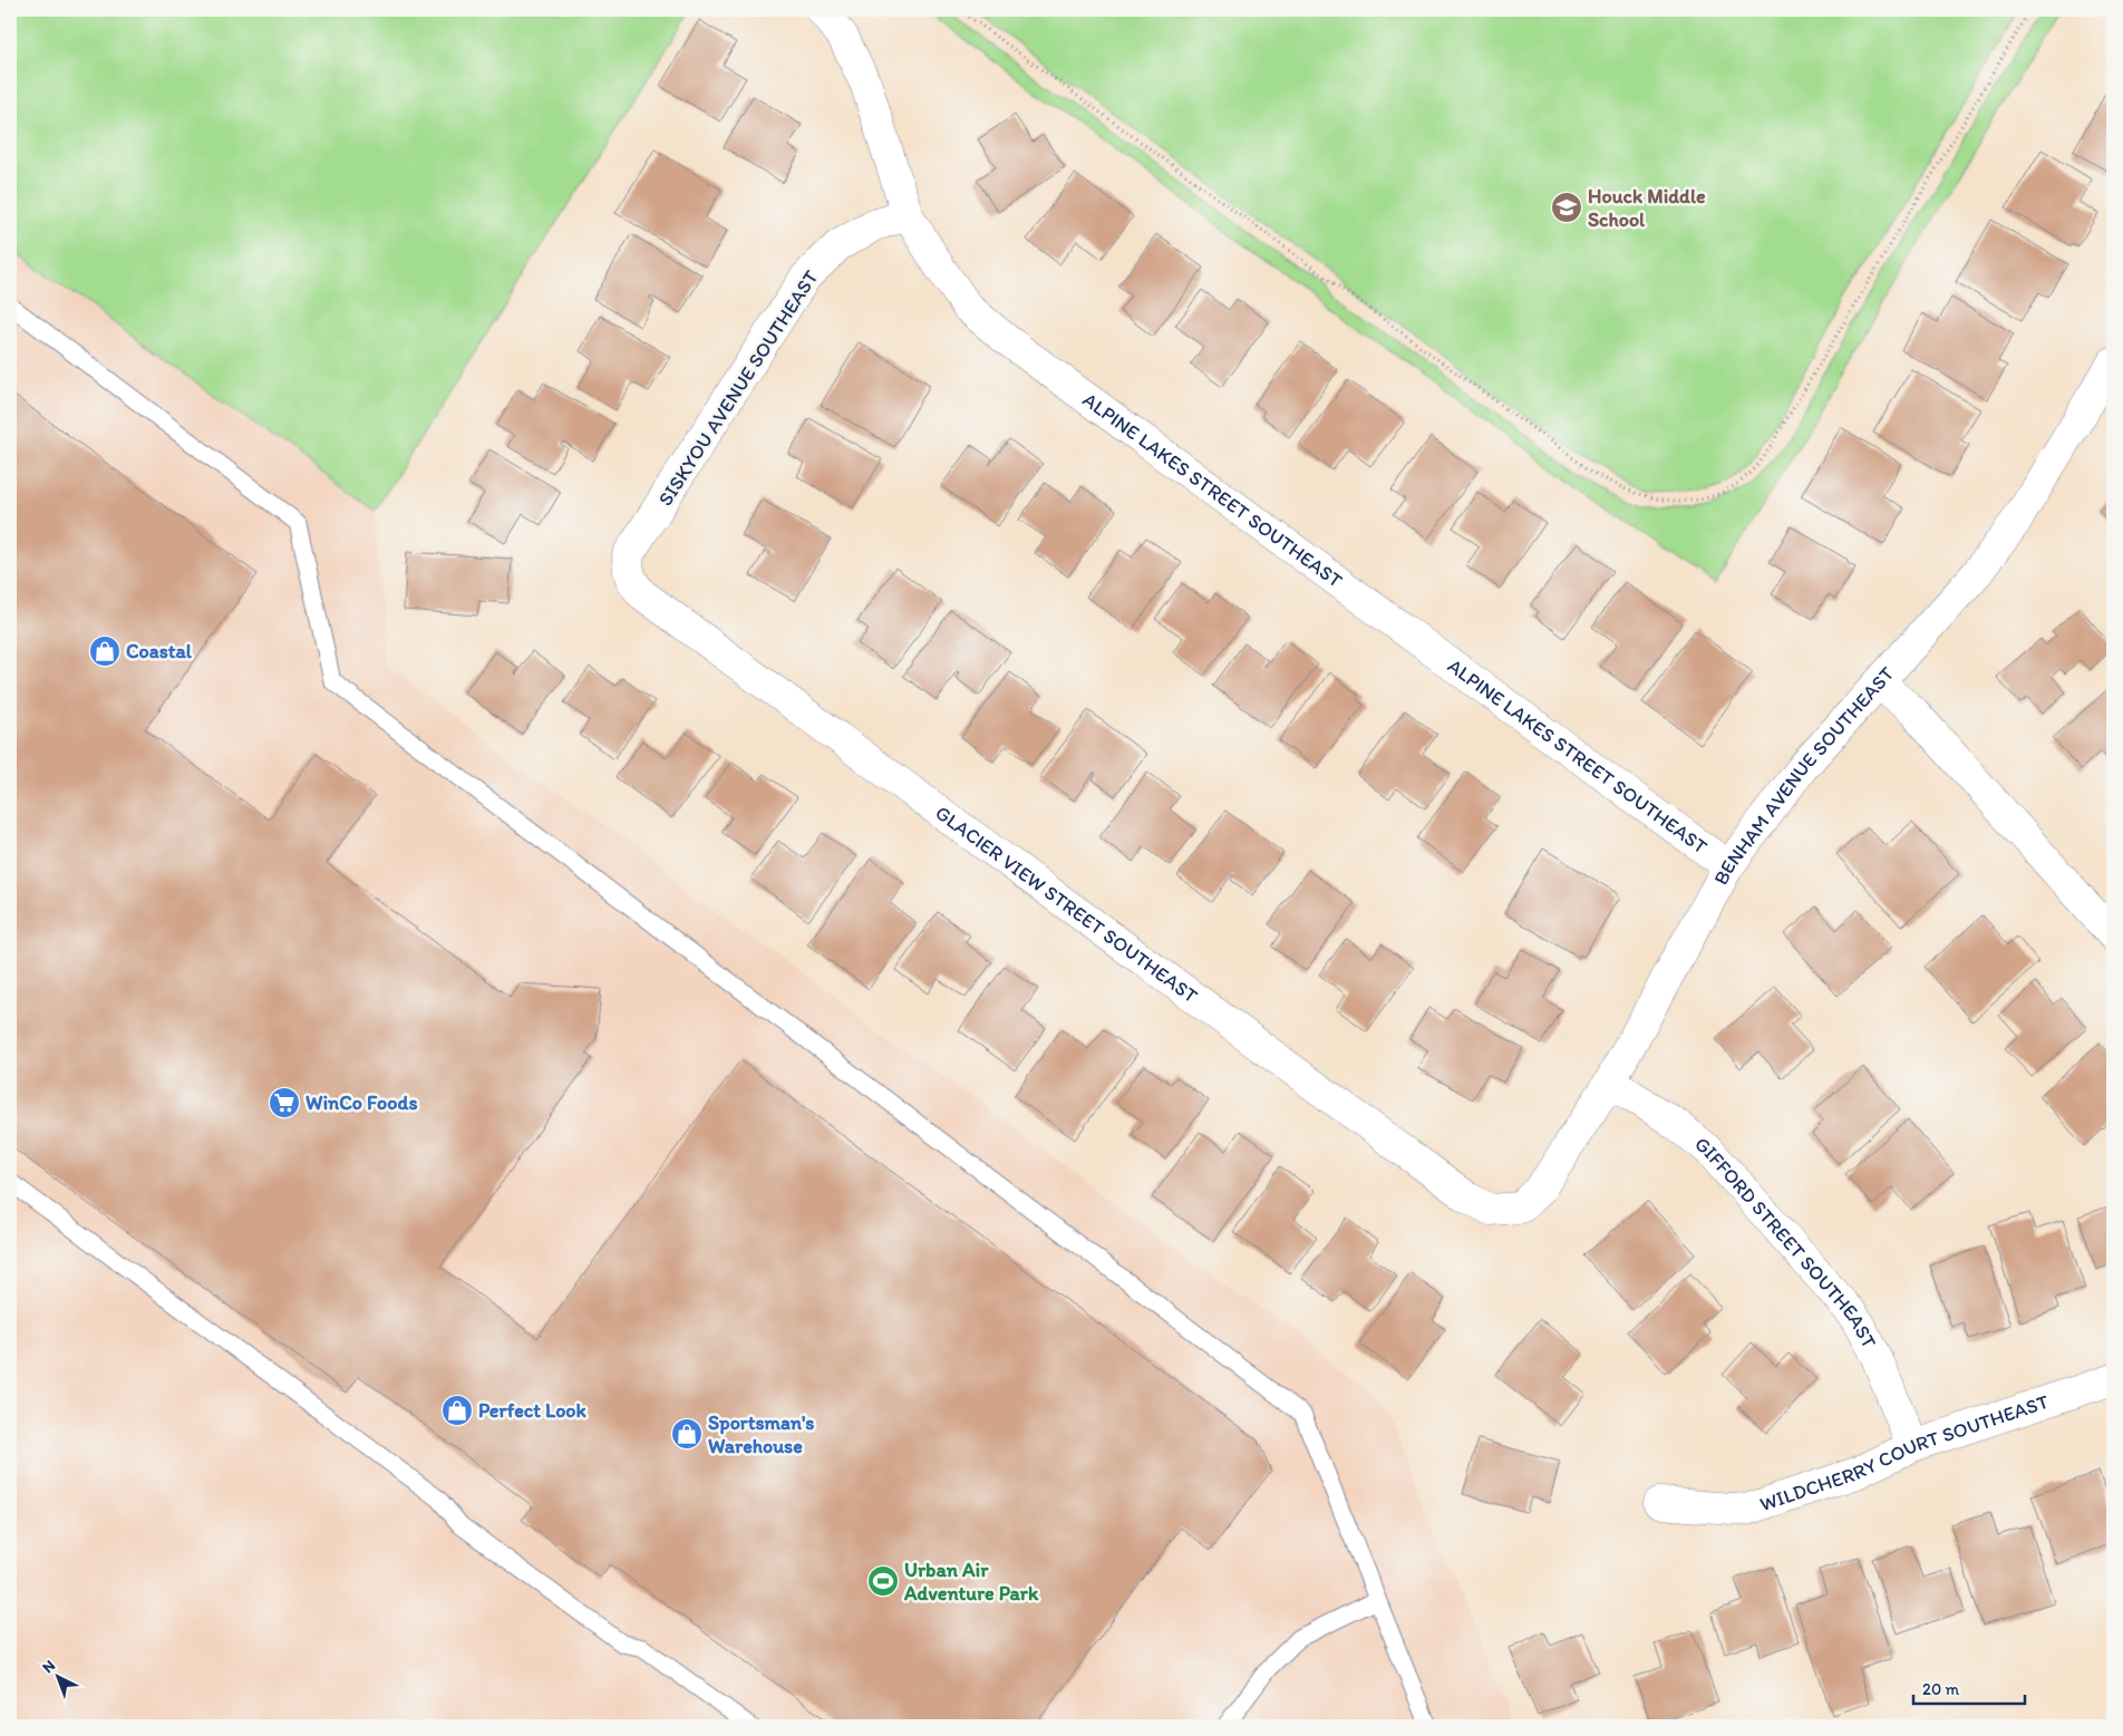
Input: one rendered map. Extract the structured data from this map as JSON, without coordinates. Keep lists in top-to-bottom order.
{
  "streets": {
    "street": [
      "SISKYOU AVENUE SOUTHEAST",
      "ALPINE LAKES STREET SOUTHEAST",
      "BENHAM AVENUE SOUTHEAST",
      "GLACIER VIEW STREET SOUTHEAST",
      "GIFFORD STREET SOUTHEAST",
      "WILDCHERRY COURT SOUTHEAST"
    ]
  },
  "crossings": [
    ["SISKYOU AVENUE SOUTHEAST", "ALPINE LAKES STREET SOUTHEAST"],
    ["SISKYOU AVENUE SOUTHEAST", "GLACIER VIEW STREET SOUTHEAST"],
    ["ALPINE LAKES STREET SOUTHEAST", "BENHAM AVENUE SOUTHEAST"],
    ["BENHAM AVENUE SOUTHEAST", "GLACIER VIEW STREET SOUTHEAST"],
    ["BENHAM AVENUE SOUTHEAST", "GIFFORD STREET SOUTHEAST"],
    ["GIFFORD STREET SOUTHEAST", "WILDCHERRY COURT SOUTHEAST"]
  ],
  "places": {
    "school or university": ["Houck Middle School"],
    "shop": ["Coastal", "Perfect Look", "Sportsman's Warehouse"],
    "supermarket": ["WinCo Foods"],
    "sports": ["Urban Air Adventure Park"]
  },
  "scale_bar": "20 m",
  "north": "top left"
}
